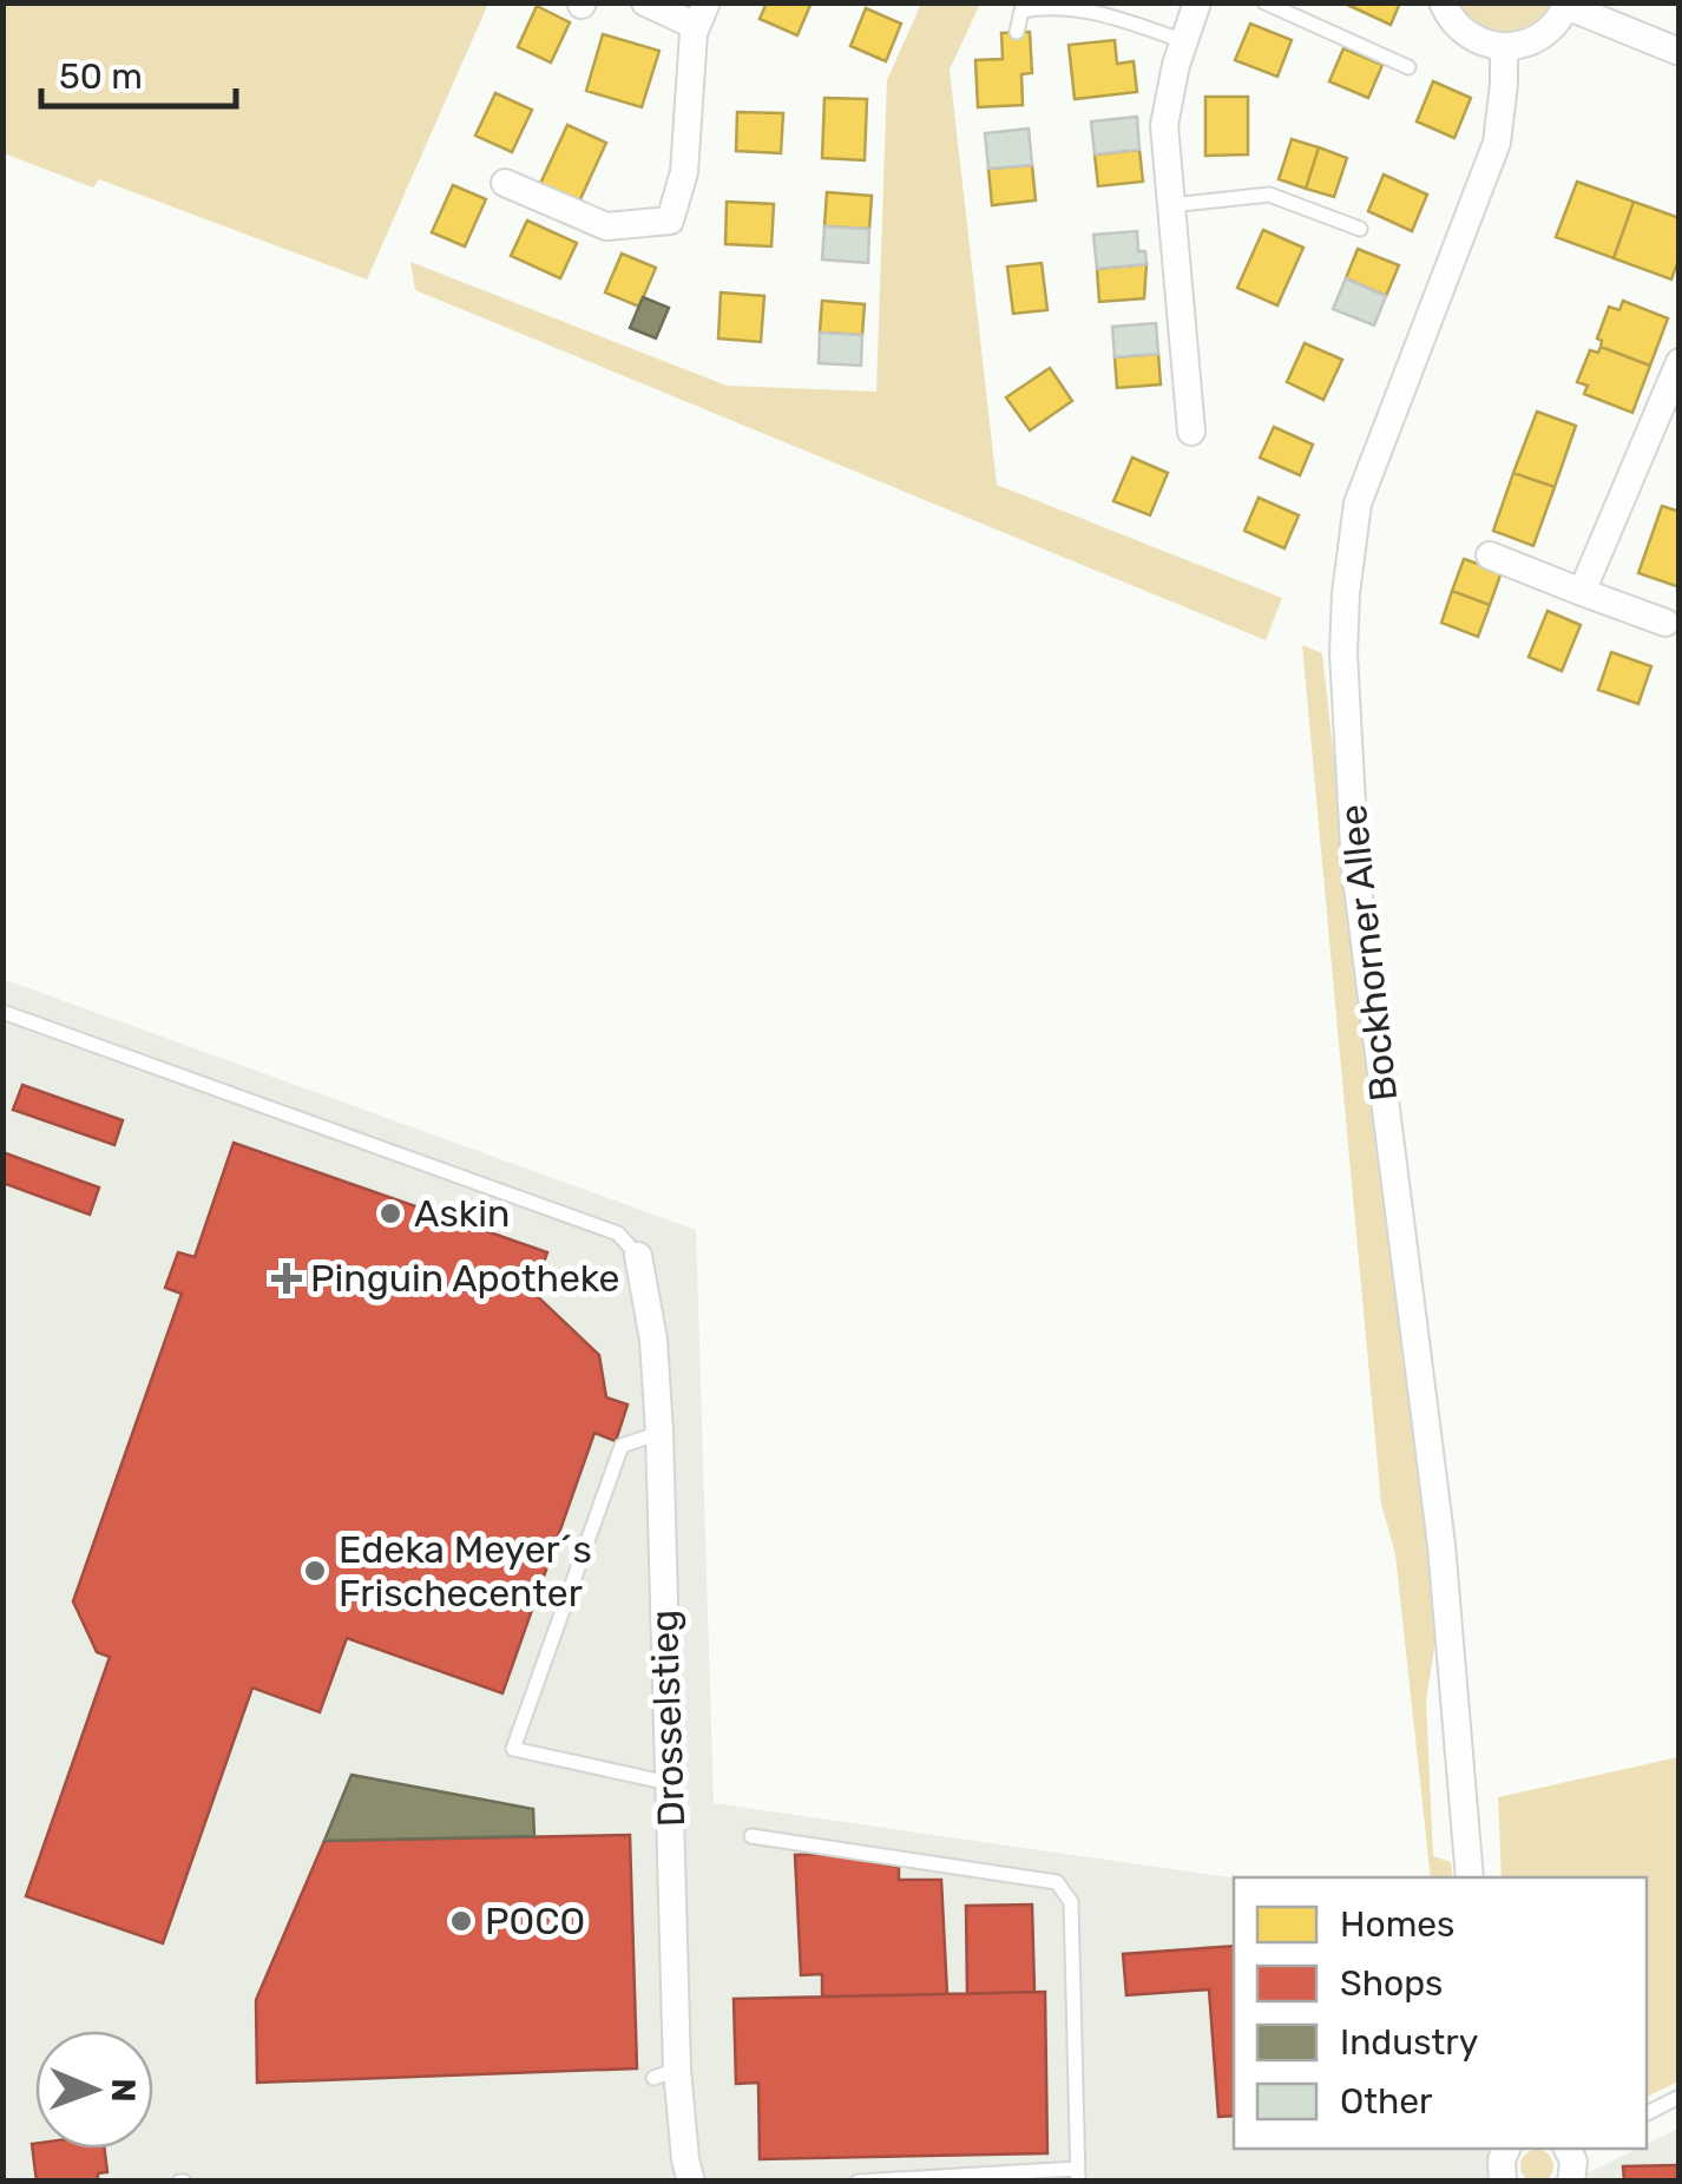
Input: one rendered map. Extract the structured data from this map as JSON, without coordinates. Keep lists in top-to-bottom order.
{
  "streets": {
    "street": ["Bockhorner Allee", "Drosselstieg"]
  },
  "places": {
    "other": ["Askin", "Edeka Meyer´s Frischecenter", "POCO"],
    "health": ["Pinguin Apotheke"]
  },
  "legend": [
    "Homes",
    "Shops",
    "Industry",
    "Other"
  ],
  "scale_bar": "50 m",
  "north": "right"
}
